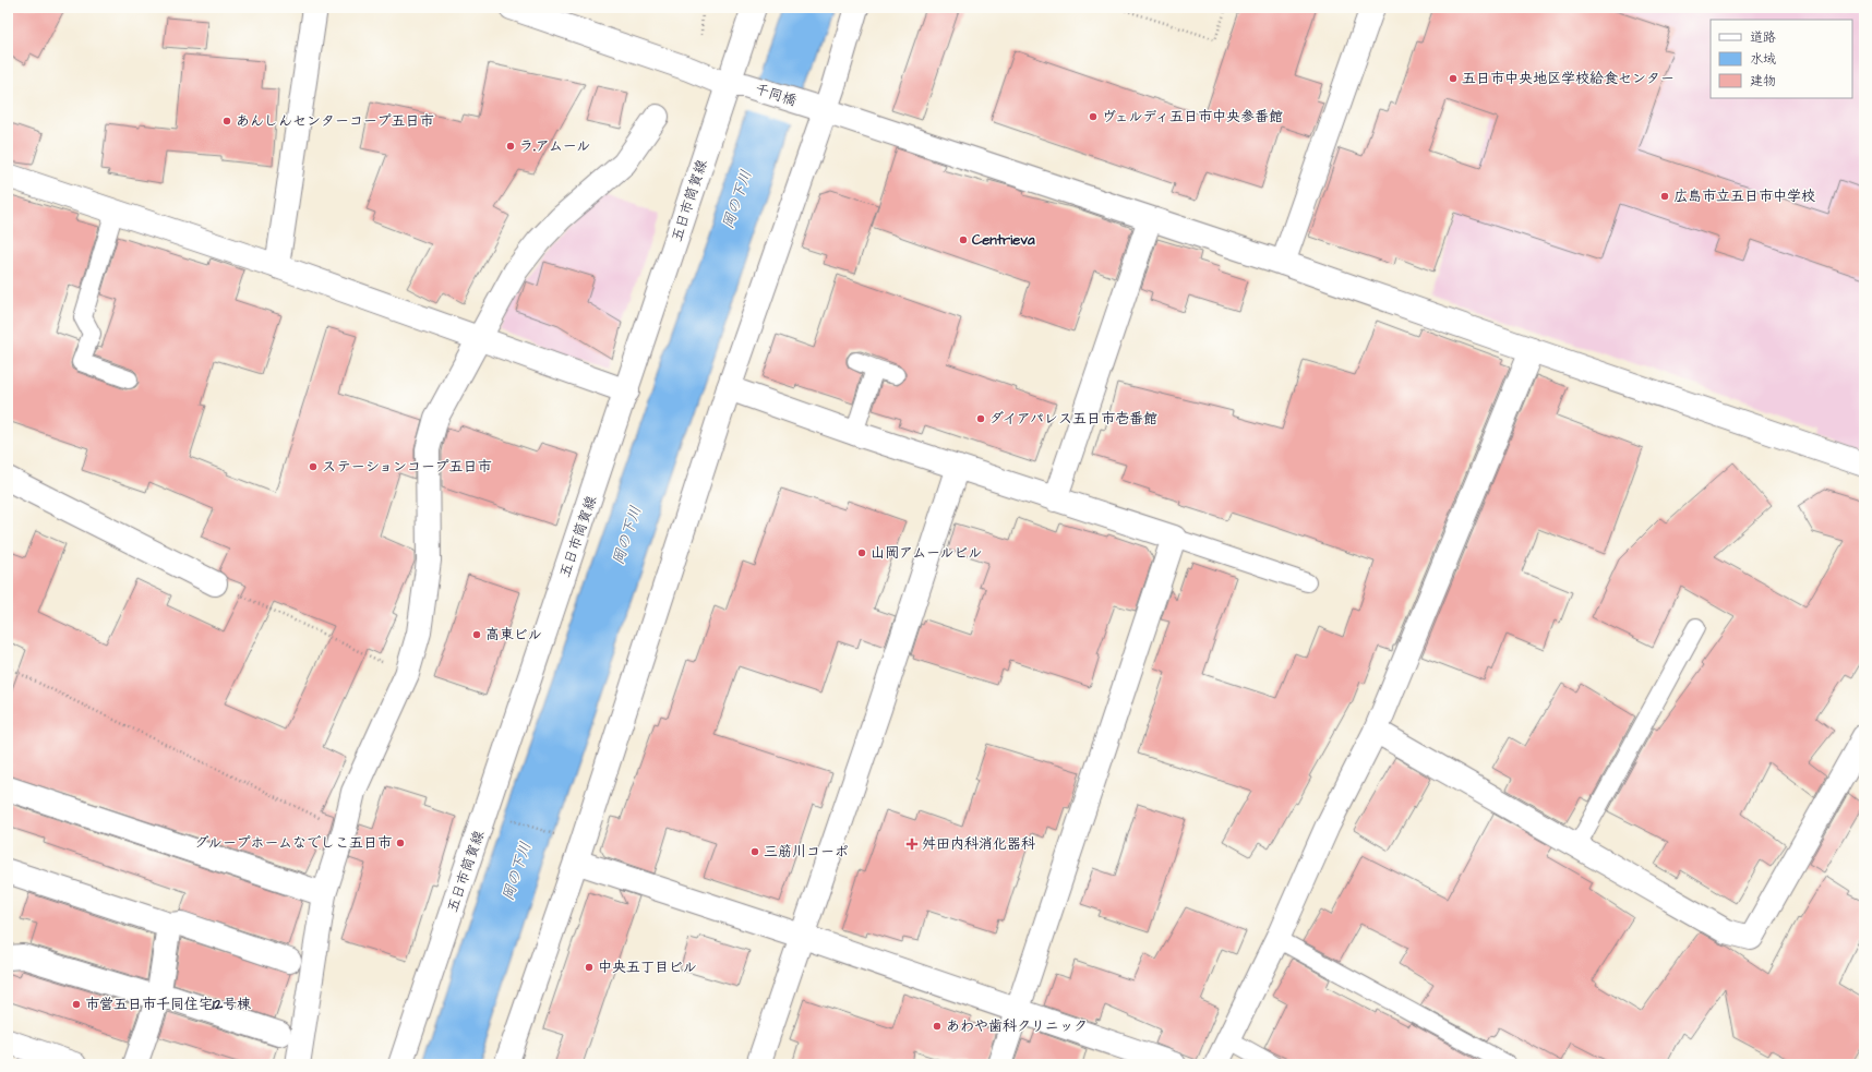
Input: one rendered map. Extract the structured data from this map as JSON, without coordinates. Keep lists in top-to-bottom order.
{
  "streets": {
    "street": ["千同橋", "五日市筒賀線"]
  },
  "crossings": [
    ["千同橋", "五日市筒賀線"]
  ],
  "water": ["岡の下川"],
  "places": {
    "other": [
      "五日市中央地区学校給食センター",
      "ヴェルディ五日市中央参番館",
      "あんしんセンターコープ五日市",
      "ラ.アムール",
      "広島市立五日市中学校",
      "Centrieva",
      "ダイアパレス五日市壱番館",
      "ステーションコープ五日市",
      "山岡アムールビル",
      "高東ビル",
      "グループホームなでしこ五日市",
      "三筋川コーポ",
      "中央五丁目ビル",
      "市営五日市千同住宅12号棟",
      "あわや歯科クリニック"
    ],
    "health": ["舛田内科消化器科"]
  },
  "legend": ["道路", "水域", "建物"]
}
